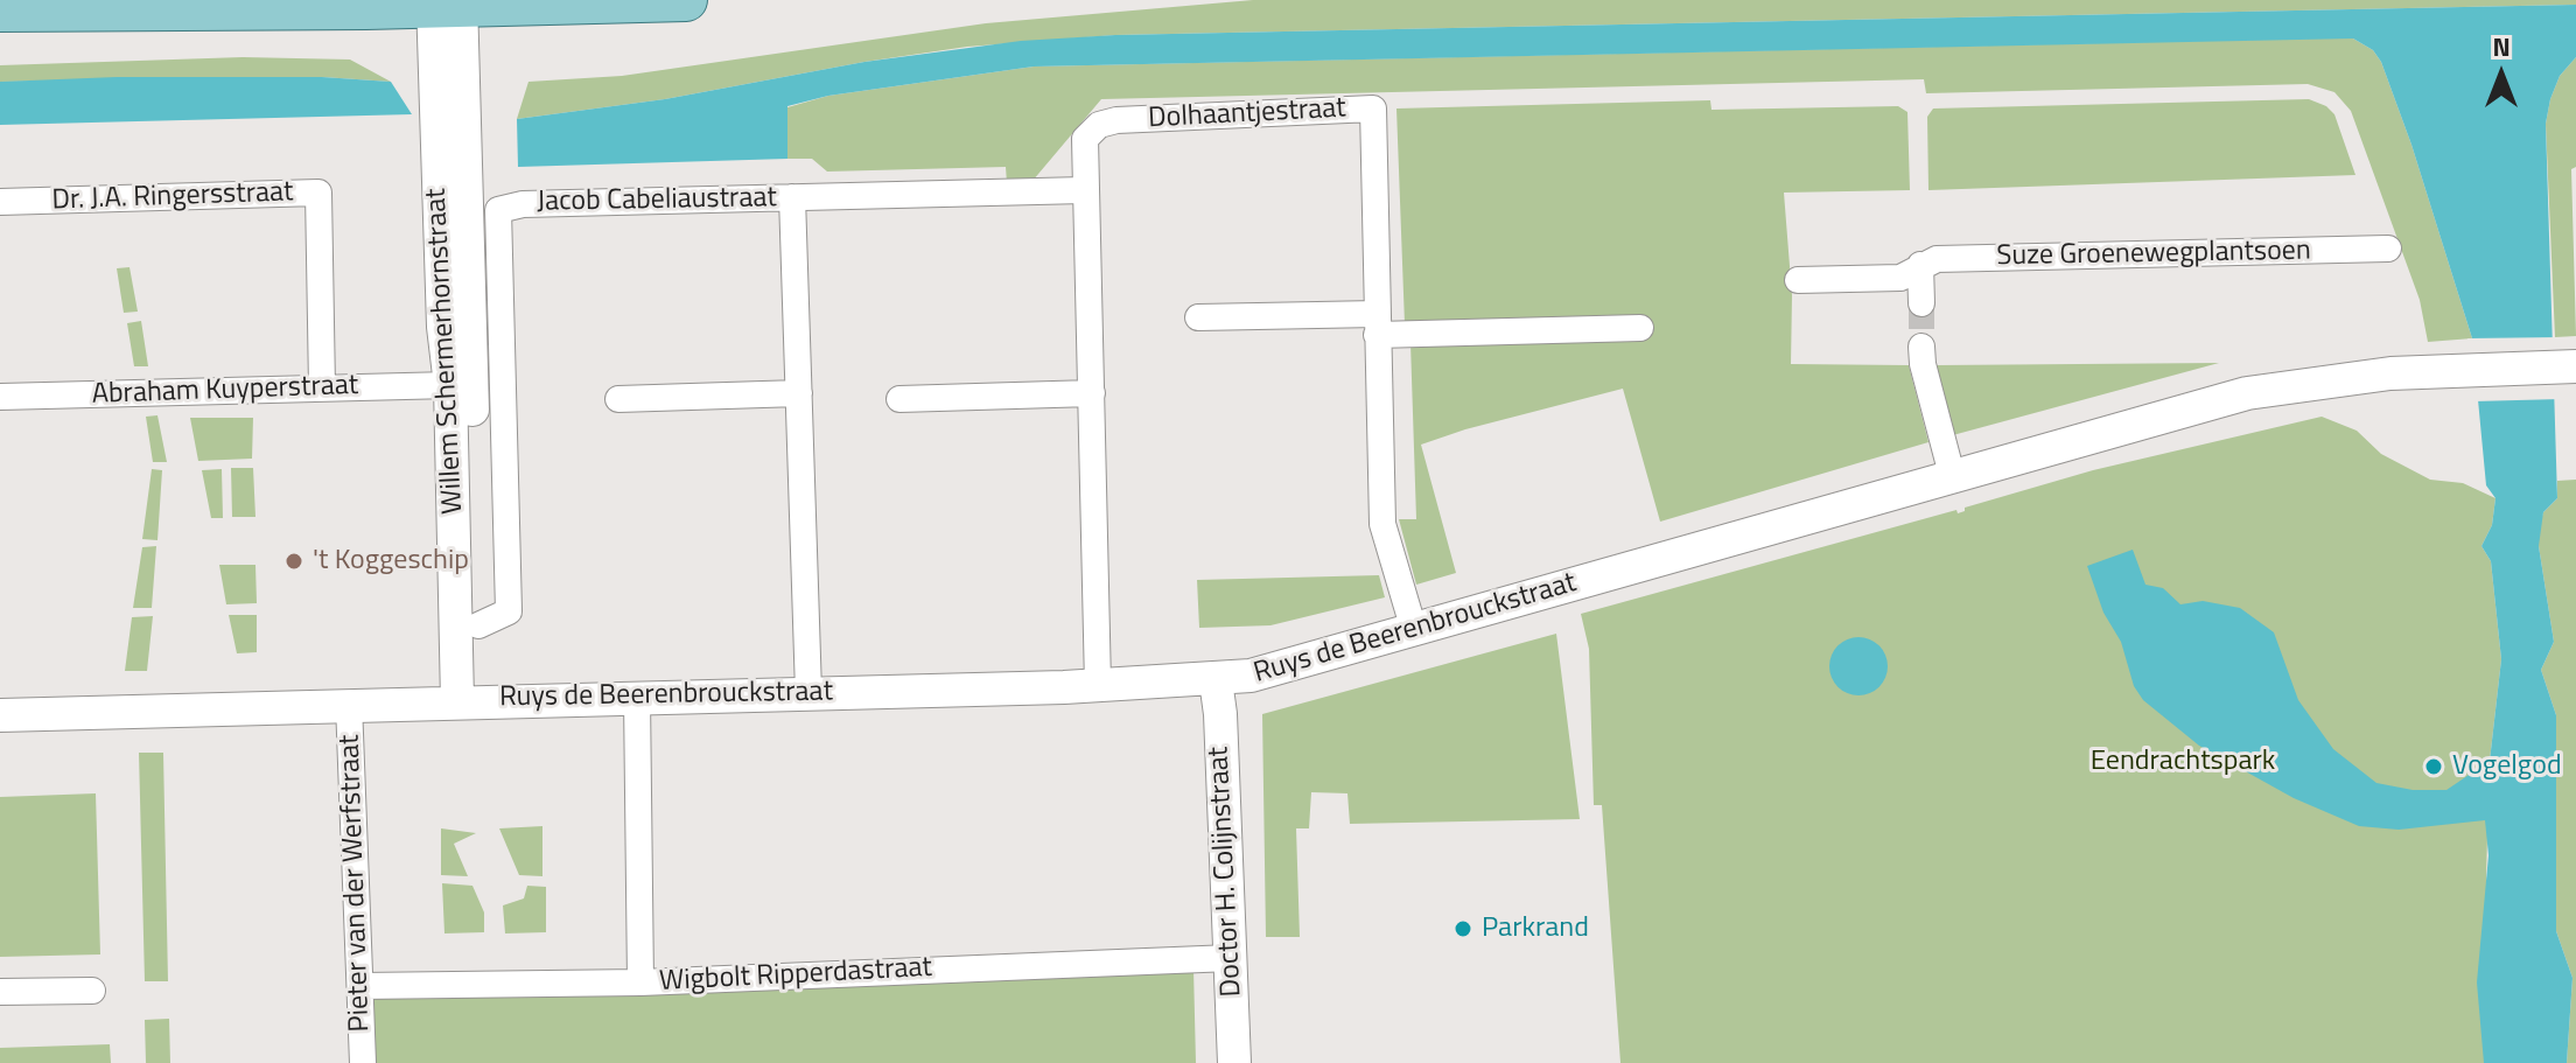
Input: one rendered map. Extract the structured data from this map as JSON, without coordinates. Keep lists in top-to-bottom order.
{
  "streets": {
    "street": [
      "Dolhaantjestraat",
      "Dr. J.A. Ringersstraat",
      "Jacob Cabeliaustraat",
      "Suze Groenewegplantsoen",
      "Willem Schermerhornstraat",
      "Abraham Kuyperstraat",
      "Ruys de Beerenbrouckstraat",
      "Doctor H. Colijnstraat",
      "Pieter van der Werfstraat",
      "Wigbolt Ripperdastraat"
    ]
  },
  "crossings": [
    ["Dolhaantjestraat", "Jacob Cabeliaustraat"],
    ["Dolhaantjestraat", "Ruys de Beerenbrouckstraat"],
    ["Dr. J.A. Ringersstraat", "Abraham Kuyperstraat"],
    ["Jacob Cabeliaustraat", "Willem Schermerhornstraat"],
    ["Willem Schermerhornstraat", "Abraham Kuyperstraat"],
    ["Willem Schermerhornstraat", "Ruys de Beerenbrouckstraat"],
    ["Ruys de Beerenbrouckstraat", "Doctor H. Colijnstraat"],
    ["Ruys de Beerenbrouckstraat", "Pieter van der Werfstraat"],
    ["Doctor H. Colijnstraat", "Wigbolt Ripperdastraat"],
    ["Pieter van der Werfstraat", "Wigbolt Ripperdastraat"]
  ],
  "parks": ["Eendrachtspark"],
  "places": ["'t Koggeschip", "Vogelgod", "Parkrand"],
  "north": "top"
}
